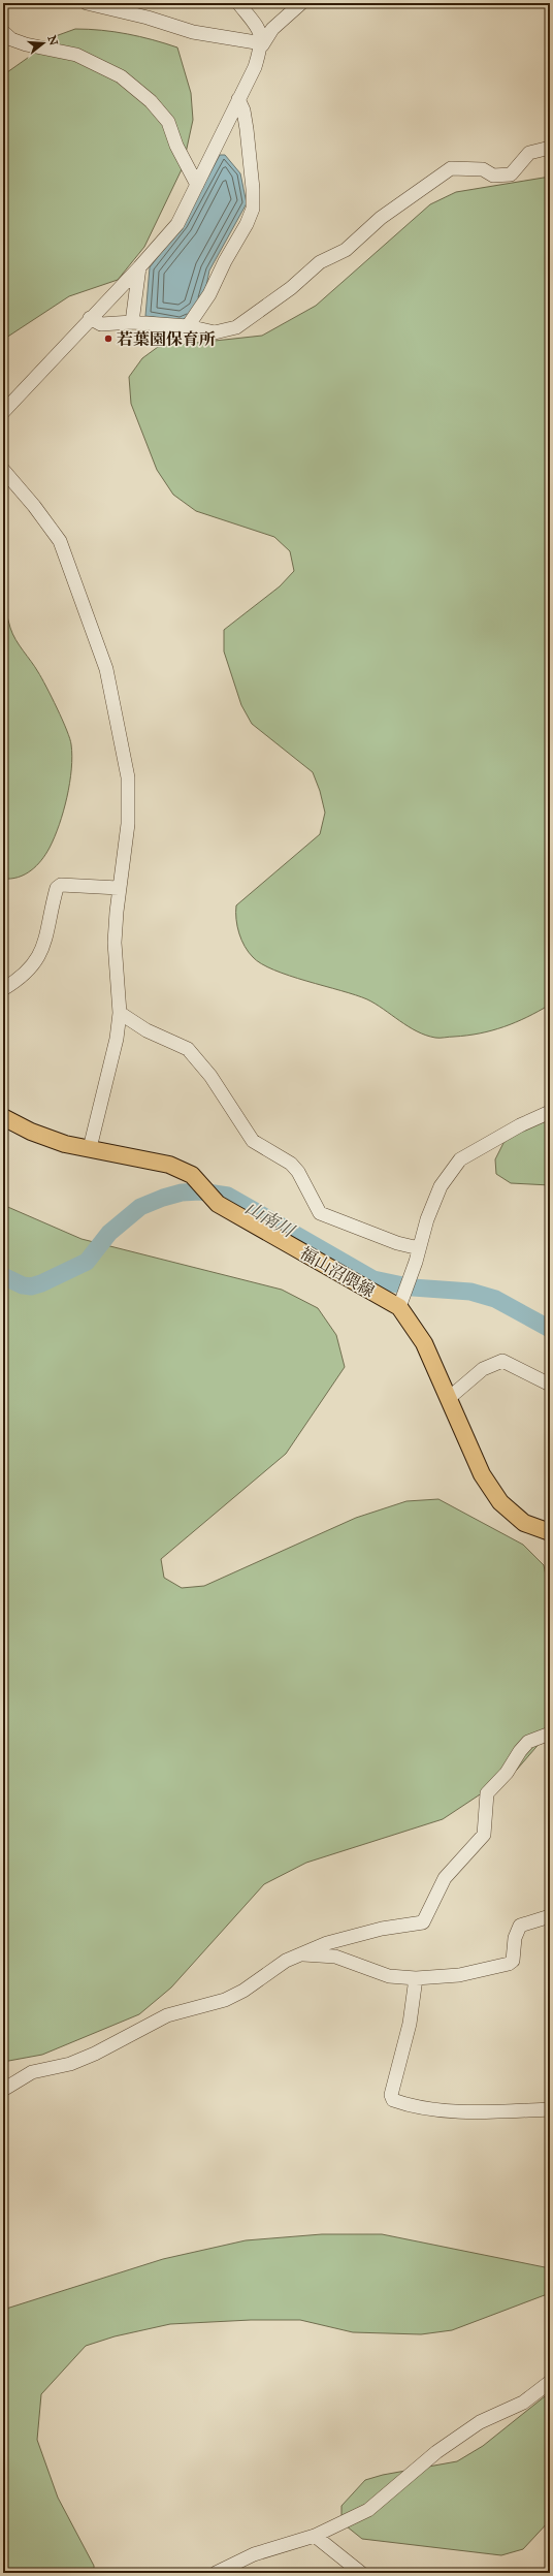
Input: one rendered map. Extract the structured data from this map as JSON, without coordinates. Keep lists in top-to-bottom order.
{
  "streets": {
    "main road": ["福山沼隈線"]
  },
  "water": ["山南川"],
  "places": ["若葉園保育所"],
  "north": "right"
}
